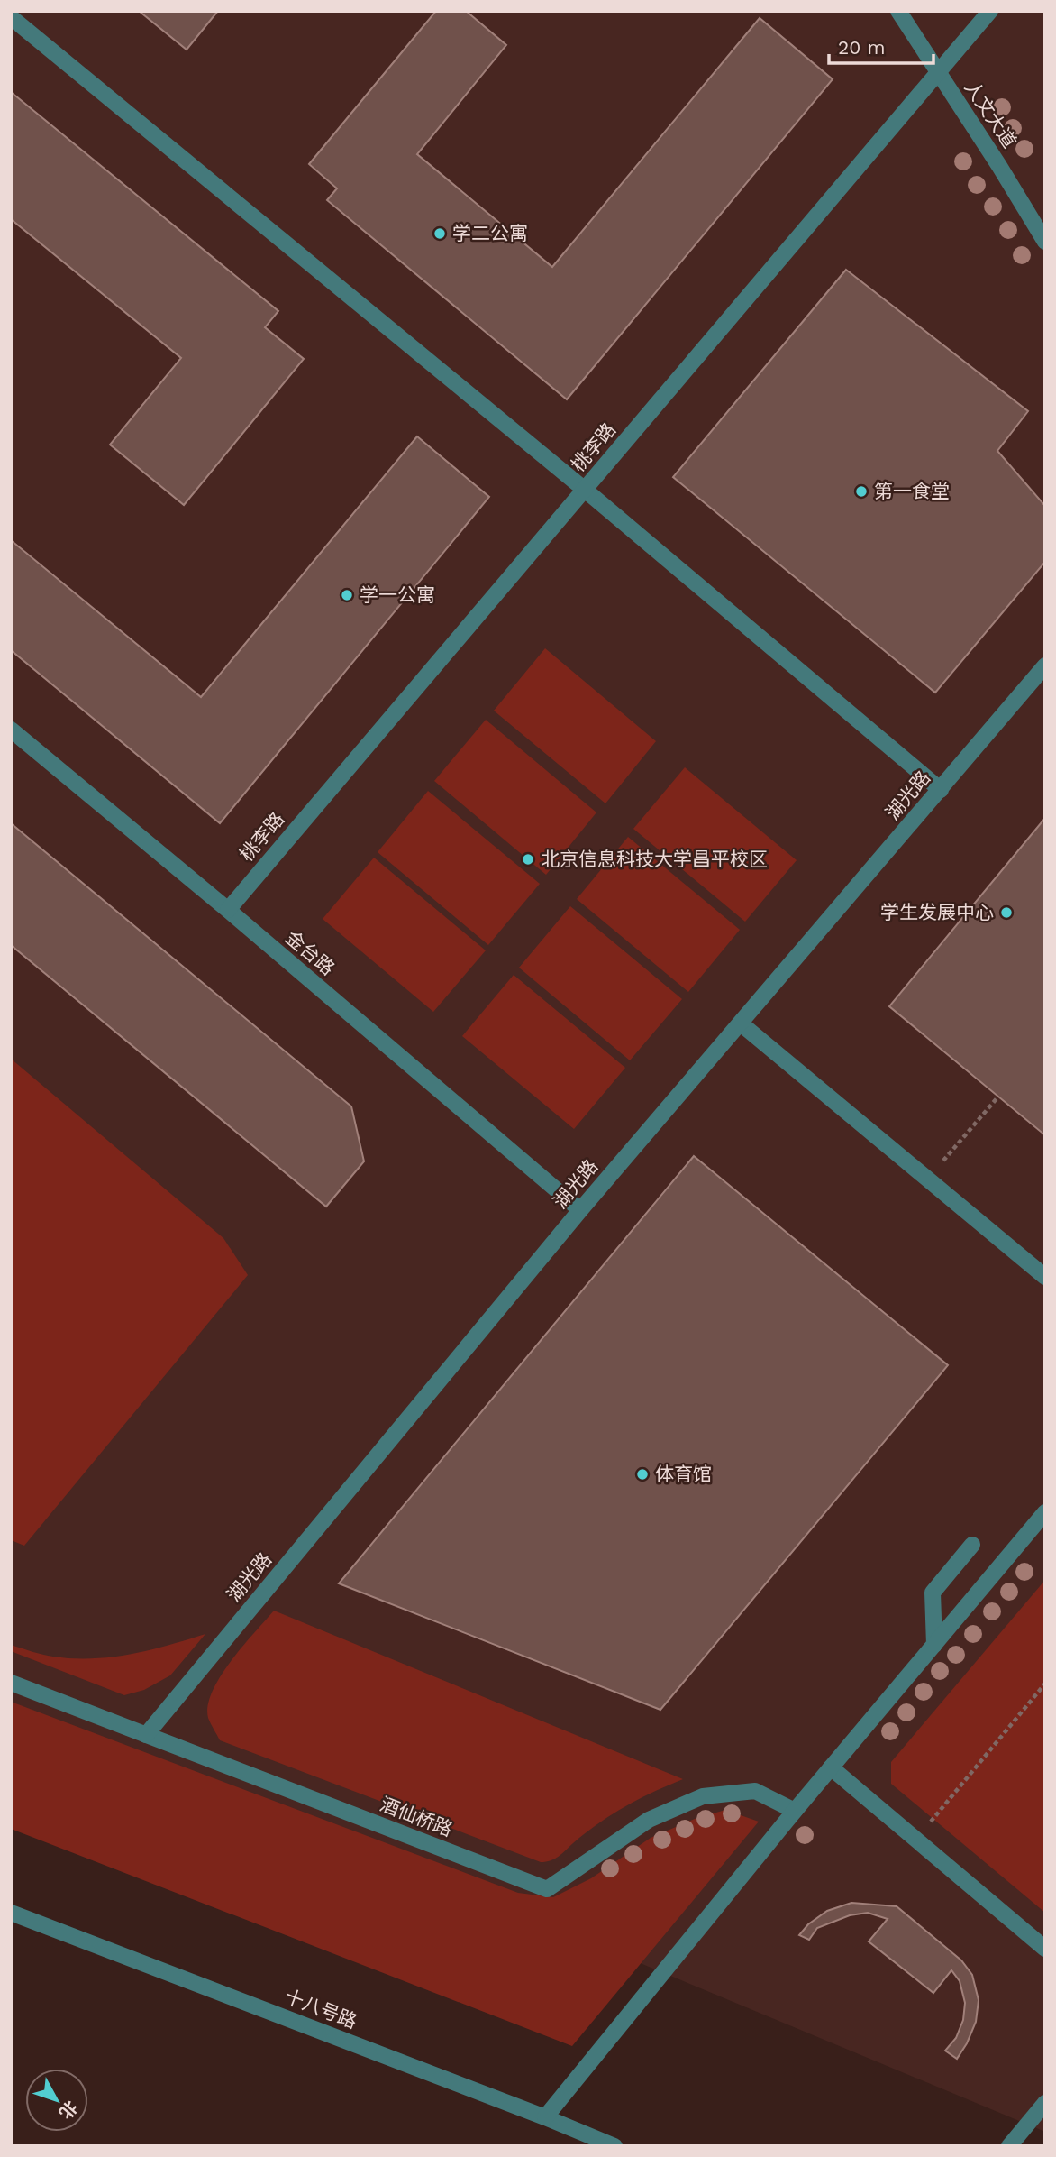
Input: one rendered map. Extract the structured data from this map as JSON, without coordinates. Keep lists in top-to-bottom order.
{
  "streets": {
    "street": [
      "人文大道",
      "桃李路",
      "湖光路",
      "金台路",
      "酒仙桥路",
      "十八号路"
    ]
  },
  "crossings": [
    ["人文大道", "桃李路"],
    ["桃李路", "金台路"],
    ["湖光路", "金台路"],
    ["湖光路", "酒仙桥路"]
  ],
  "places": [
    "学二公寓",
    "第一食堂",
    "学一公寓",
    "北京信息科技大学昌平校区",
    "学生发展中心",
    "体育馆"
  ],
  "scale_bar": "20 m",
  "north": "bottom right"
}
